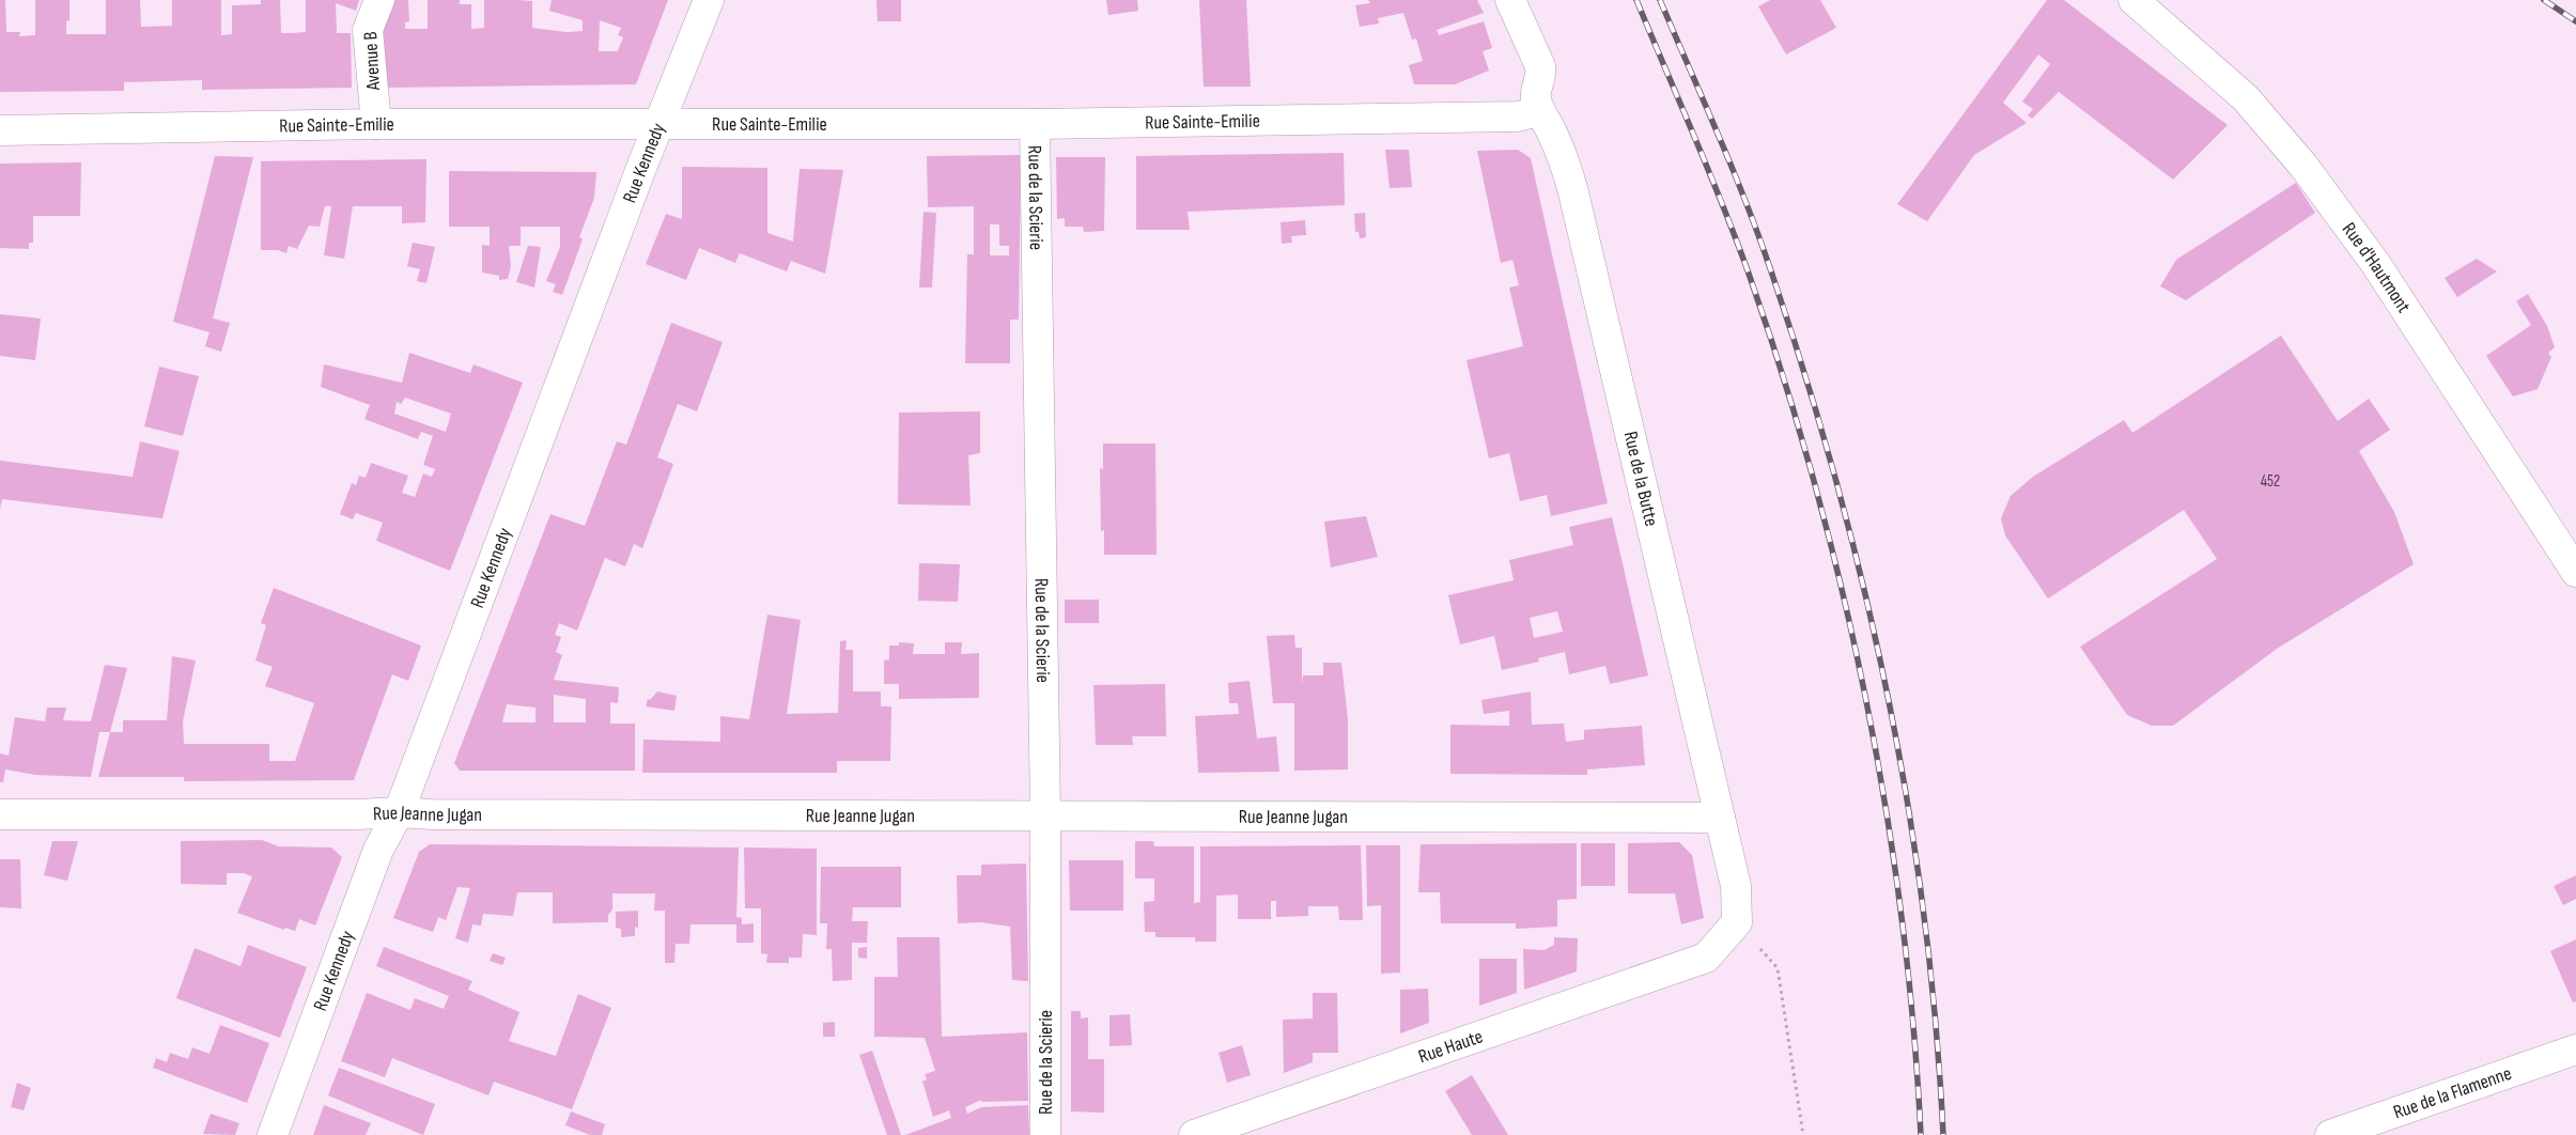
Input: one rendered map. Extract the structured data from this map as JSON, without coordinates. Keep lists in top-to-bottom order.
{
  "streets": {
    "street": [
      "Avenue B",
      "Rue Sainte-Emilie",
      "Rue Kennedy",
      "Rue de la Scierie",
      "Rue d'Hautmont",
      "Rue de la Butte",
      "Rue Jeanne Jugan",
      "Rue Haute",
      "Rue de la Flamenne"
    ]
  },
  "crossings": [
    ["Avenue B", "Rue Sainte-Emilie"],
    ["Rue Sainte-Emilie", "Rue Kennedy"],
    ["Rue Sainte-Emilie", "Rue de la Scierie"],
    ["Rue Sainte-Emilie", "Rue de la Butte"],
    ["Rue Kennedy", "Rue Jeanne Jugan"],
    ["Rue de la Scierie", "Rue Jeanne Jugan"],
    ["Rue de la Butte", "Rue Jeanne Jugan"],
    ["Rue de la Butte", "Rue Haute"]
  ],
  "house_numbers": ["452"]
}
